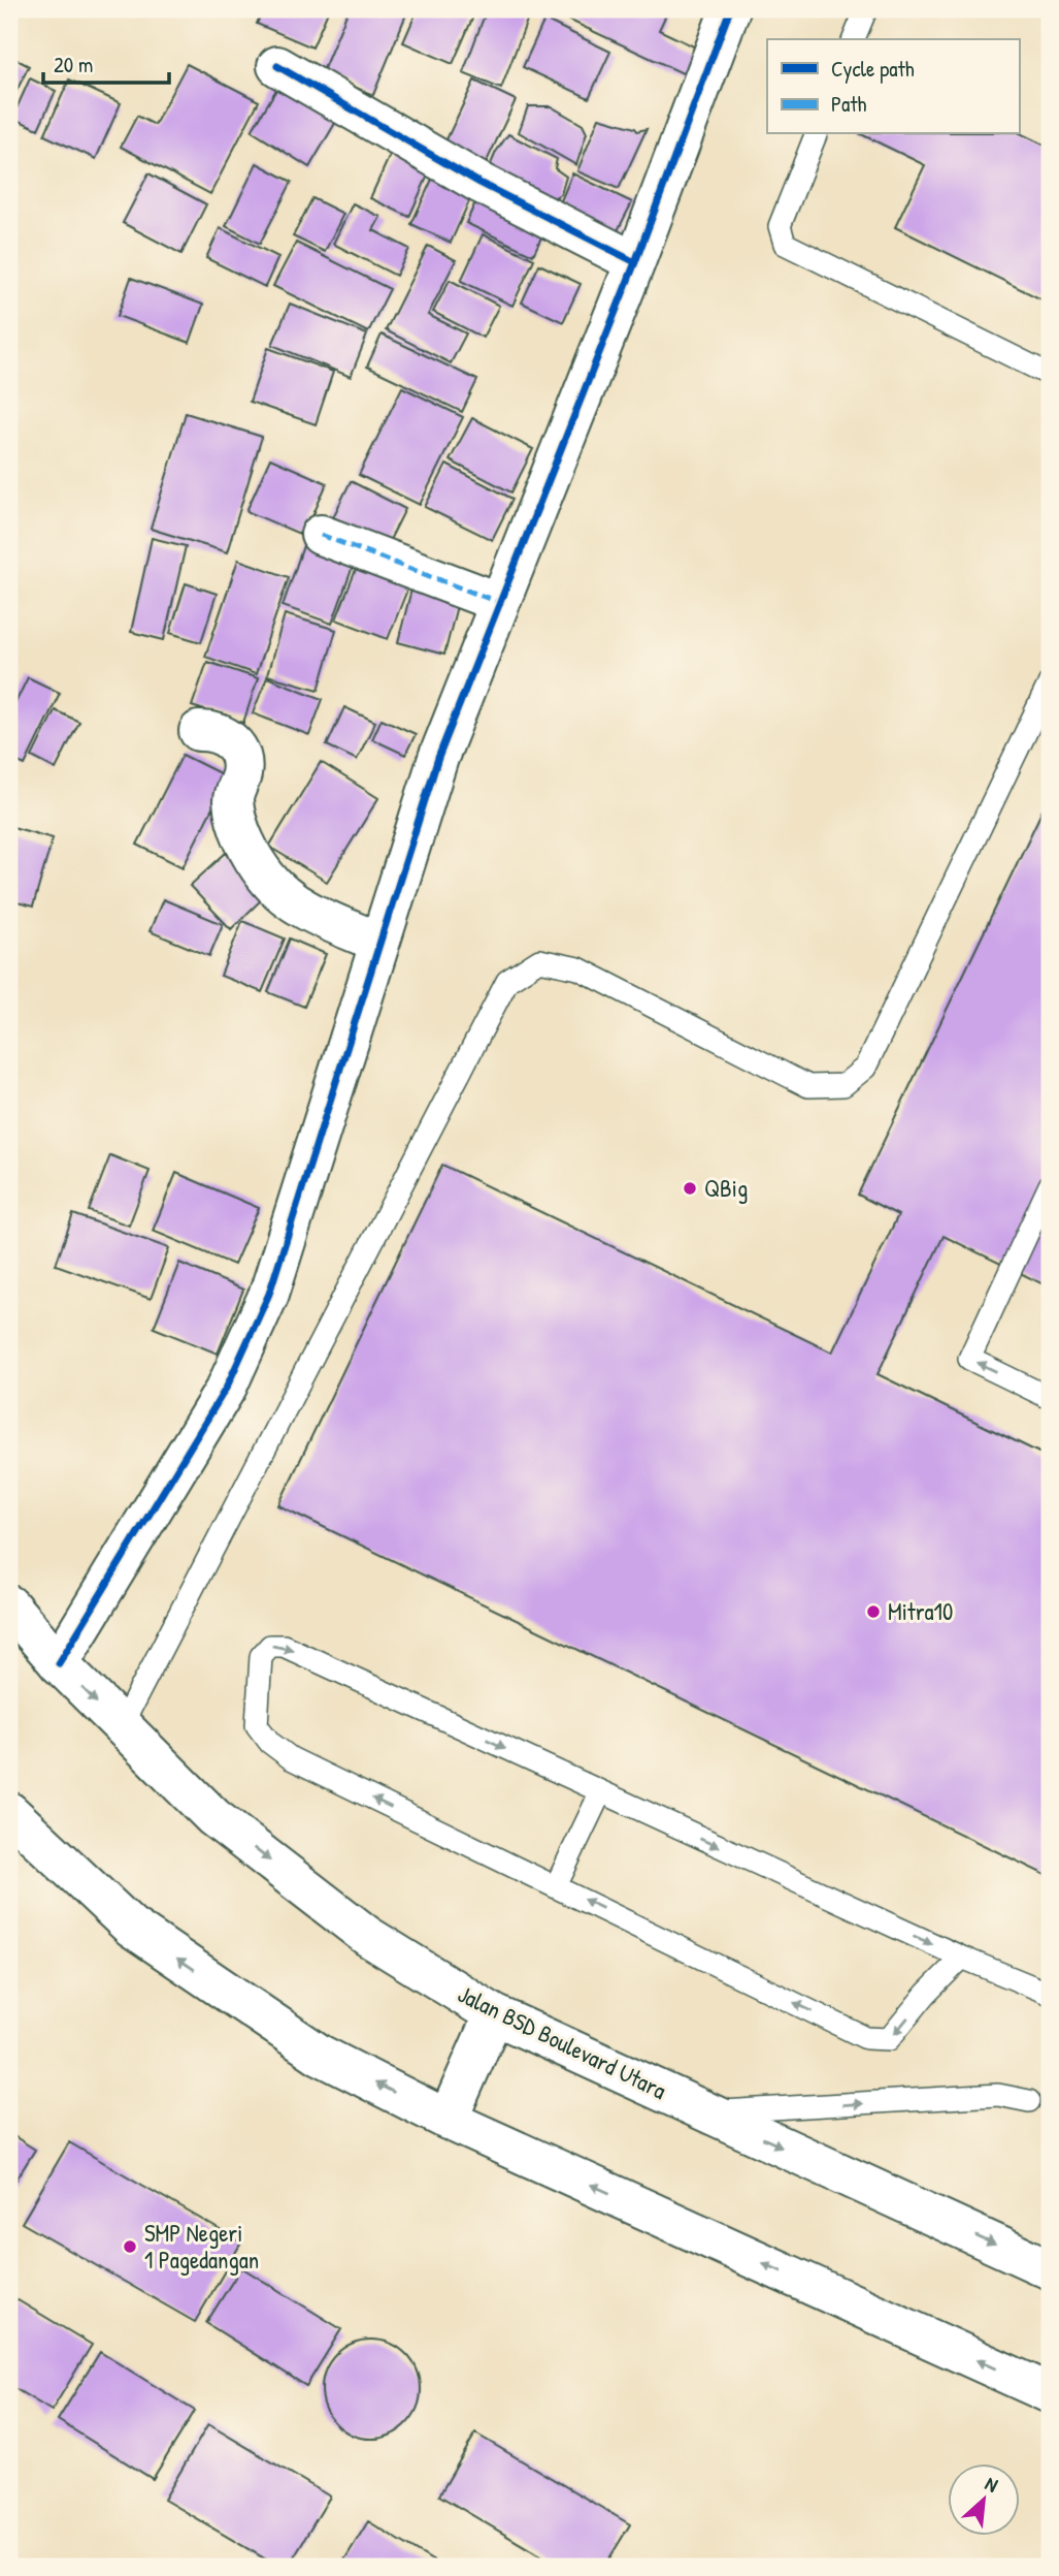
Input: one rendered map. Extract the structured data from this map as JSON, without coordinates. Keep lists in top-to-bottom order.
{
  "streets": {
    "street": ["Jalan BSD Boulevard Utara"]
  },
  "places": ["QBig", "Mitra10", "SMP Negeri 1 Pagedangan"],
  "legend": ["Cycle path", "Path"],
  "scale_bar": "20 m",
  "north": "top right"
}
